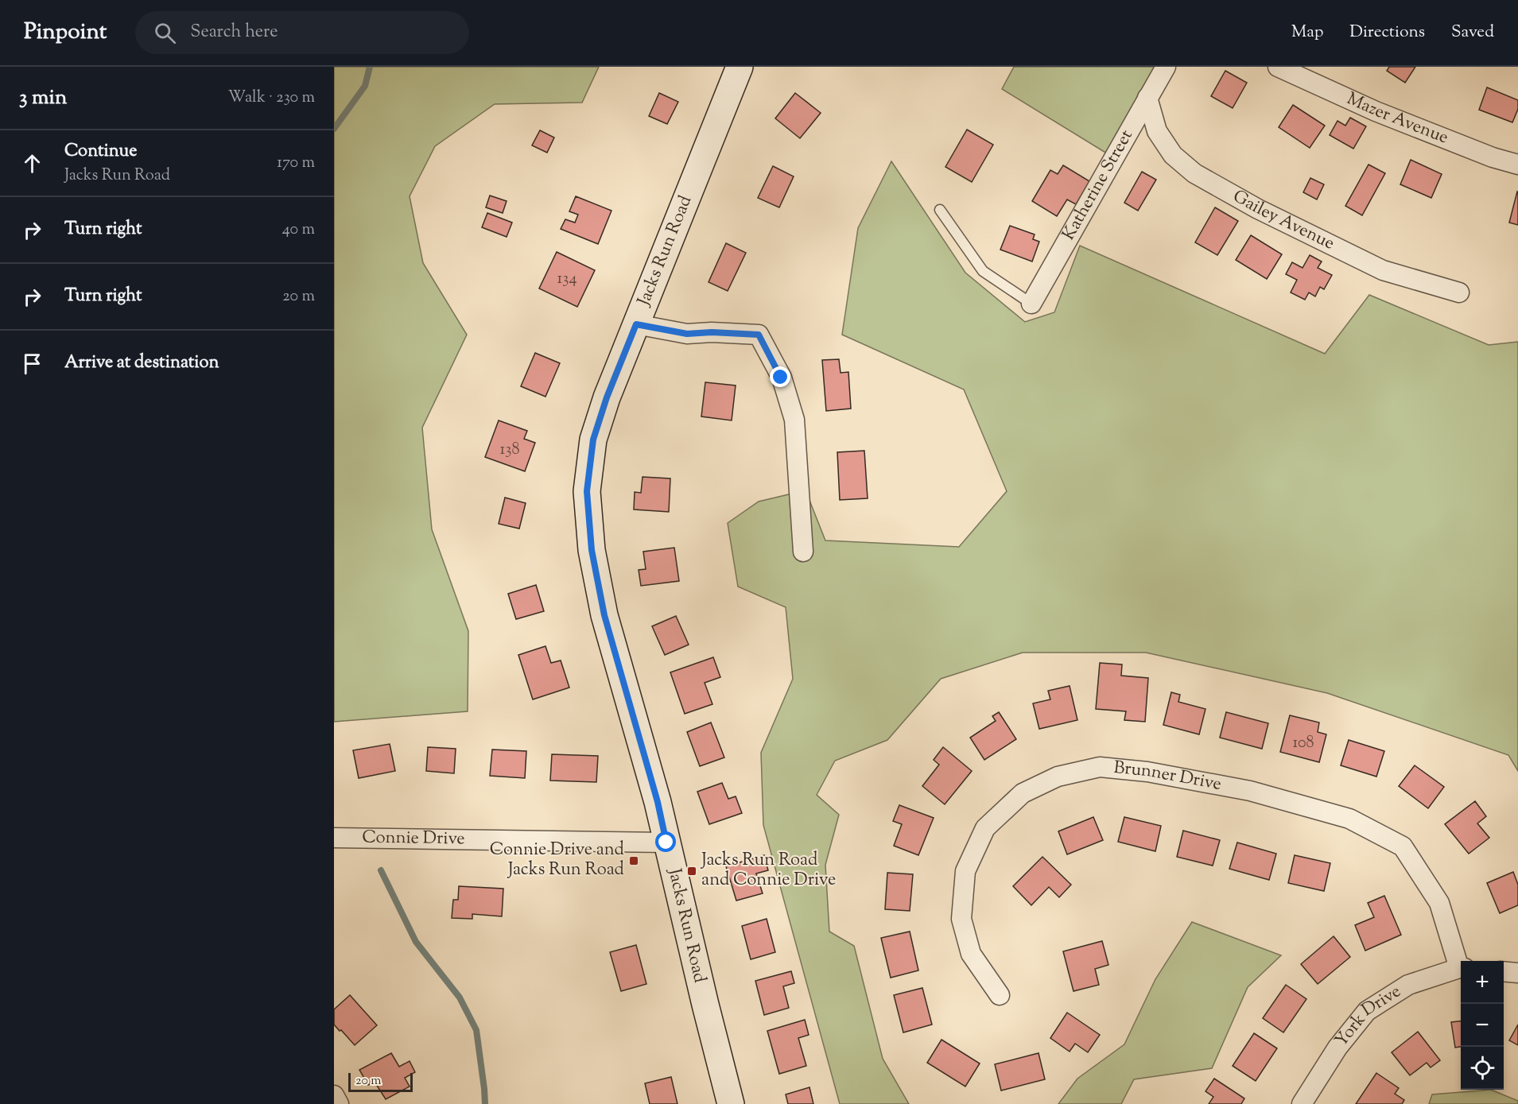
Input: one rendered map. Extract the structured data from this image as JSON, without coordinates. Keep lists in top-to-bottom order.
{
  "streets": {
    "street": [
      "Mazer Avenue",
      "Katherine Street",
      "Gailey Avenue",
      "Jacks Run Road",
      "Brunner Drive",
      "Connie Drive",
      "York Drive"
    ]
  },
  "crossings": [
    ["Katherine Street", "Gailey Avenue"],
    ["Jacks Run Road", "Connie Drive"]
  ],
  "places": {
    "transit": ["Connie Drive and Jacks Run Road", "Jacks Run Road and Connie Drive"]
  },
  "house_numbers": ["134", "138", "108"],
  "scale_bar": "20 m",
  "page": {
    "header": "Pinpoint",
    "search": "Search here",
    "nav": ["Map", "Directions", "Saved"],
    "heading": ["3 min", "Walk · 230 m"],
    "list": [
      ["Continue", "Jacks Run Road", "170 m"],
      ["Turn right", "40 m"],
      ["Turn right", "20 m"],
      "Arrive at destination"
    ],
    "map_buttons": ["+", "−"],
    "scale": "20 m"
  }
}
